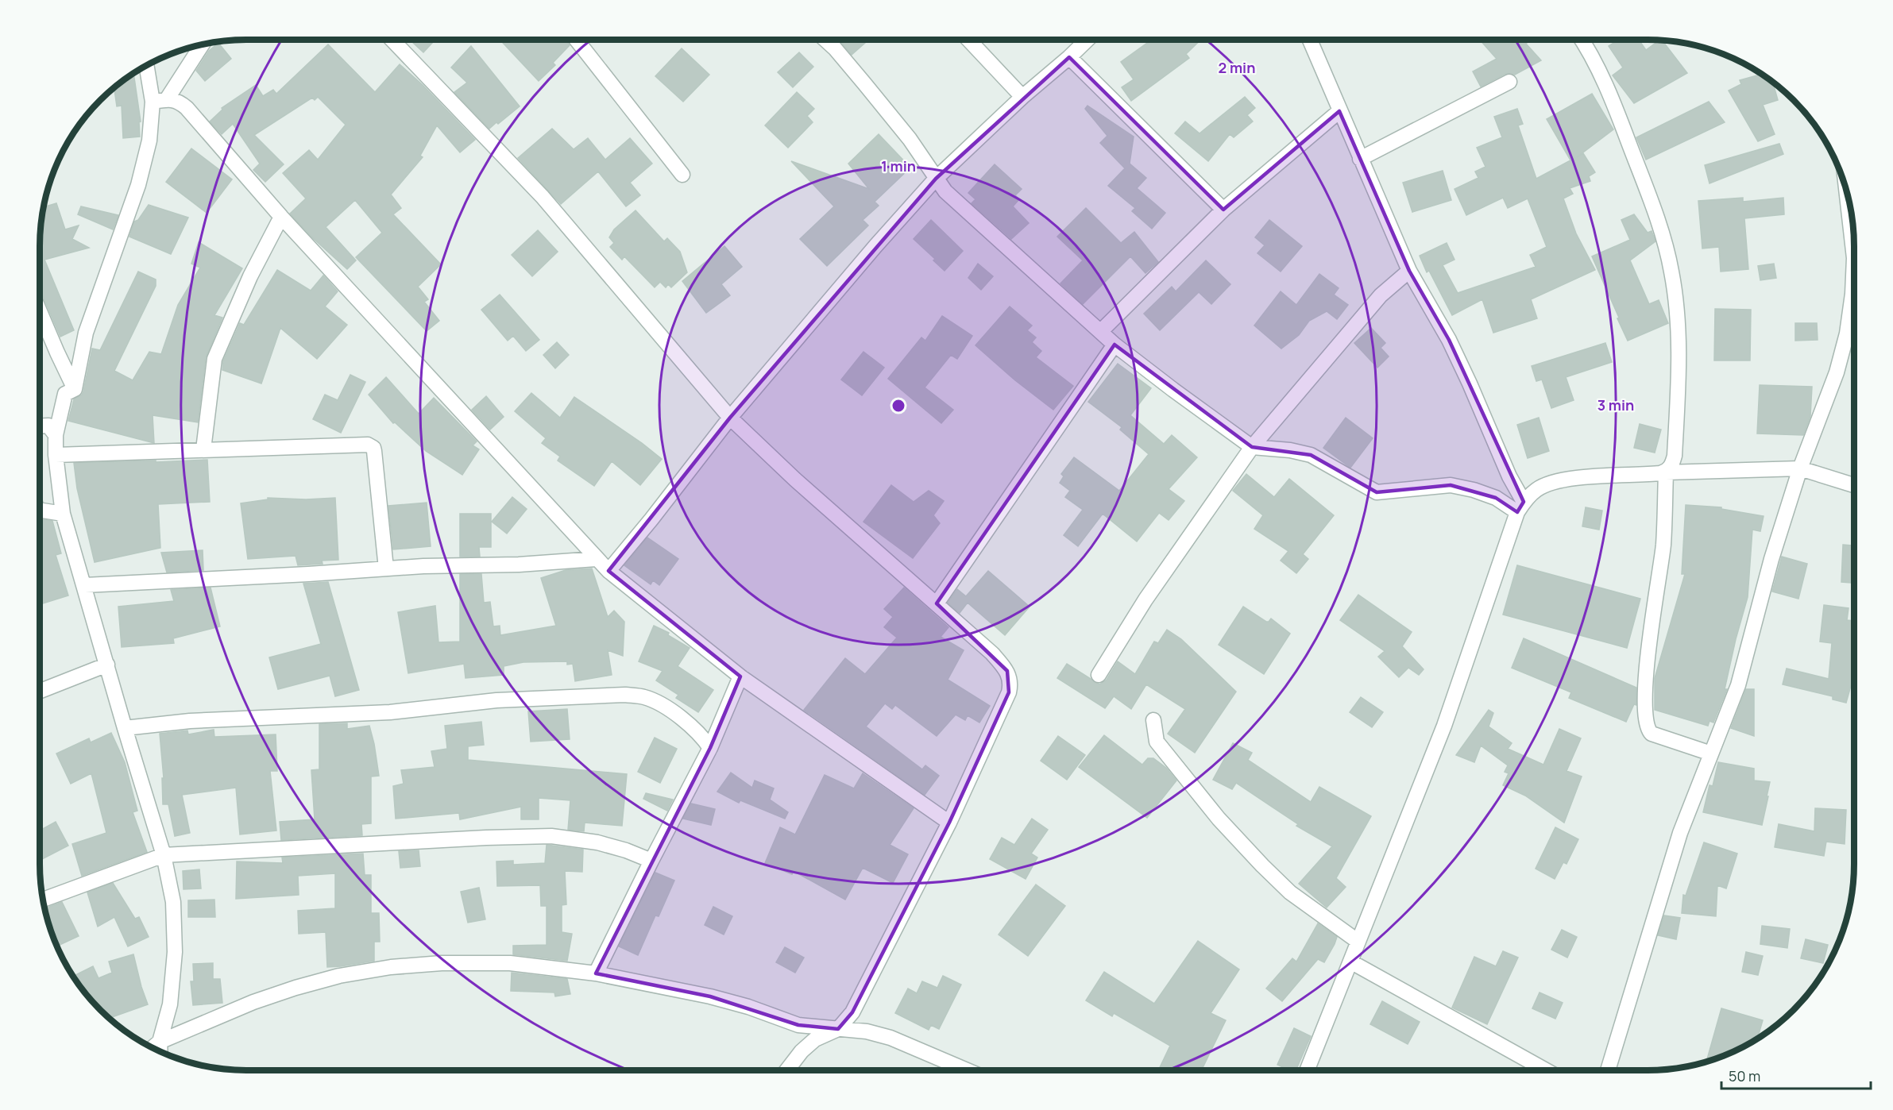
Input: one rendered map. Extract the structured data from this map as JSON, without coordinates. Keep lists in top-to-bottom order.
{
  "scale_bar": "50 m",
  "rings": ["2 min", "1 min", "3 min"]
}
